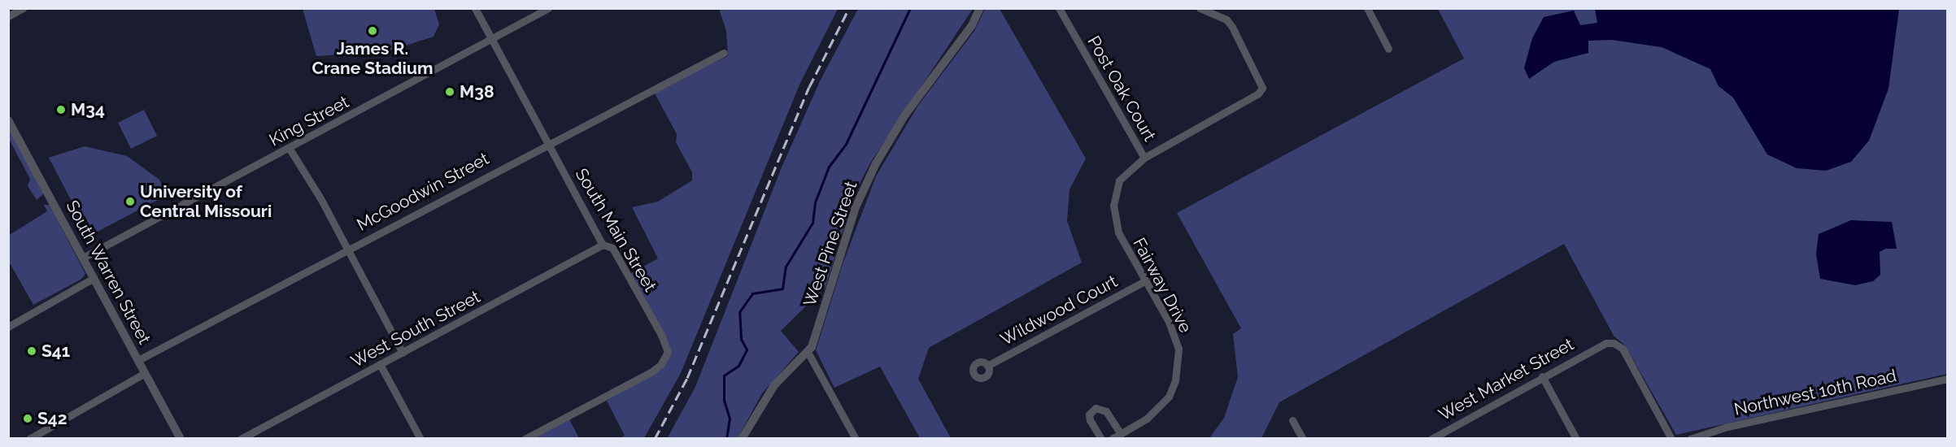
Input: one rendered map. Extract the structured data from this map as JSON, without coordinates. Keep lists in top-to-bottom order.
{
  "streets": {
    "street": [
      "Post Oak Court",
      "King Street",
      "McGoodwin Street",
      "South Main Street",
      "West Pine Street",
      "South Warren Street",
      "Fairway Drive",
      "Wildwood Court",
      "West South Street",
      "West Market Street",
      "Northwest 10th Road"
    ]
  },
  "crossings": [
    ["Post Oak Court", "Fairway Drive"],
    ["King Street", "South Main Street"],
    ["King Street", "South Warren Street"],
    ["McGoodwin Street", "South Main Street"],
    ["McGoodwin Street", "South Warren Street"],
    ["South Main Street", "West South Street"],
    ["Fairway Drive", "Wildwood Court"]
  ],
  "places": [
    "James R. Crane Stadium",
    "M38",
    "M34",
    "University of Central Missouri",
    "S41",
    "S42"
  ]
}
